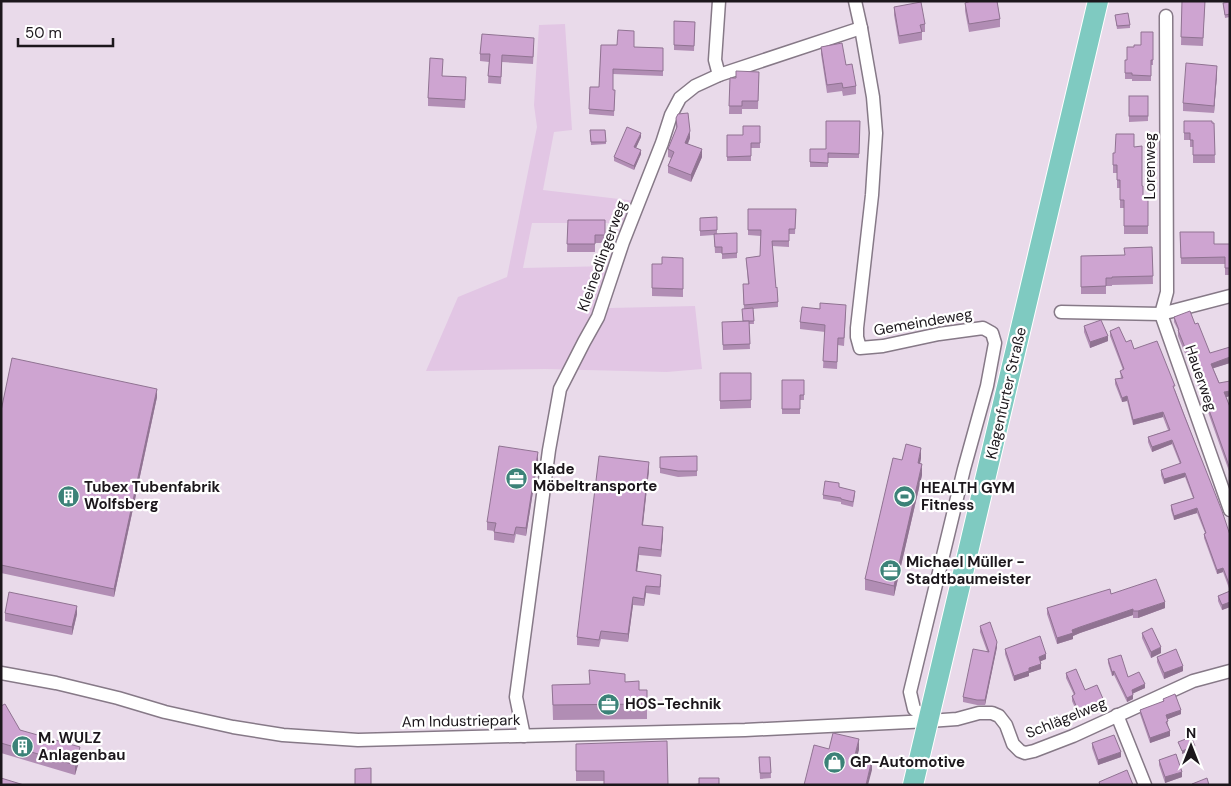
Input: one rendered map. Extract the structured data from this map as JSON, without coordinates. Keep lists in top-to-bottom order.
{
  "streets": {
    "main road": ["Klagenfurter Straße"],
    "street": [
      "Lorenweg",
      "Kleinedlingerweg",
      "Gemeindeweg",
      "Hauerweg",
      "Schlägelweg",
      "Am Industriepark"
    ]
  },
  "crossings": [
    ["Lorenweg", "Hauerweg"],
    ["Kleinedlingerweg", "Gemeindeweg"],
    ["Kleinedlingerweg", "Am Industriepark"],
    ["Gemeindeweg", "Klagenfurter Straße"],
    ["Gemeindeweg", "Schlägelweg"],
    ["Gemeindeweg", "Am Industriepark"],
    ["Klagenfurter Straße", "Schlägelweg"],
    ["Klagenfurter Straße", "Am Industriepark"],
    ["Schlägelweg", "Am Industriepark"]
  ],
  "places": {
    "office": ["Klade Möbeltransporte", "Michael Müller - Stadtbaumeister", "HOS-Technik"],
    "building": ["Tubex Tubenfabrik Wolfsberg", "M. WULZ Anlagenbau"],
    "sports": ["HEALTH GYM Fitness"],
    "shop": ["GP-Automotive"]
  },
  "scale_bar": "50 m",
  "north": "top"
}
